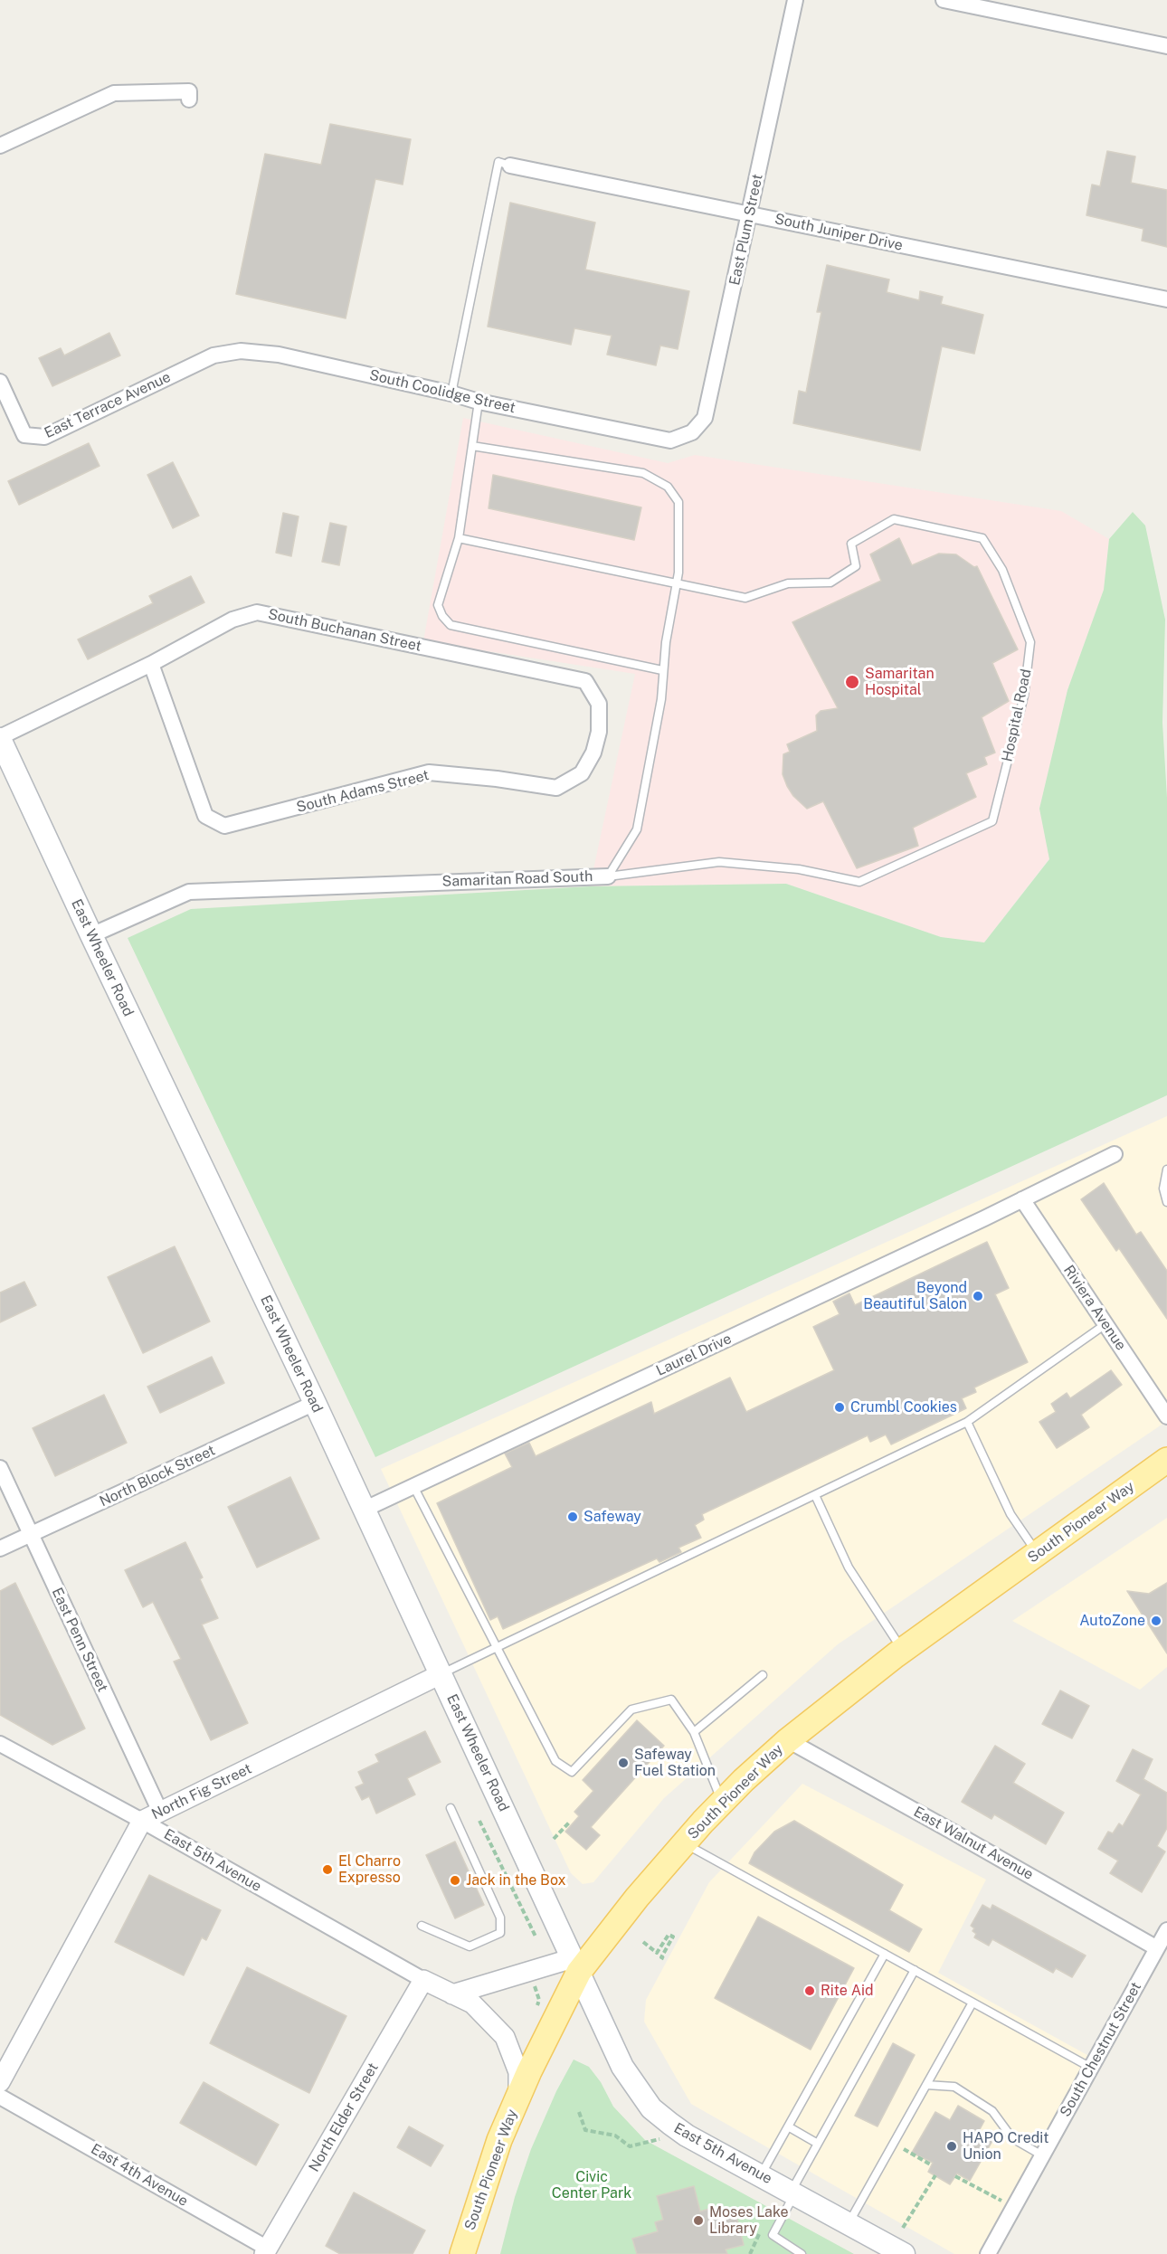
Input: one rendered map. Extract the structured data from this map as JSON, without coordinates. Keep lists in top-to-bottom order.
{
  "streets": {
    "main road": ["East Wheeler Road", "South Pioneer Way", "East 5th Avenue"],
    "street": [
      "East Plum Street",
      "South Juniper Drive",
      "South Coolidge Street",
      "East Terrace Avenue",
      "South Buchanan Street",
      "South Adams Street",
      "Samaritan Road South",
      "Riviera Avenue",
      "Laurel Drive",
      "North Block Street",
      "East Penn Street",
      "North Fig Street",
      "East Walnut Avenue",
      "South Chestnut Street",
      "North Elder Street",
      "East 4th Avenue"
    ],
    "lane": ["Hospital Road"]
  },
  "crossings": [
    ["East Plum Street", "South Juniper Drive"],
    ["East Plum Street", "South Coolidge Street"],
    ["South Coolidge Street", "East Terrace Avenue"],
    ["South Buchanan Street", "South Adams Street"],
    ["South Buchanan Street", "East Wheeler Road"],
    ["Hospital Road", "Samaritan Road South"],
    ["Samaritan Road South", "East Wheeler Road"],
    ["East Wheeler Road", "Laurel Drive"],
    ["East Wheeler Road", "North Block Street"],
    ["East Wheeler Road", "South Pioneer Way"],
    ["East Wheeler Road", "North Fig Street"],
    ["East Wheeler Road", "East 5th Avenue"],
    ["Riviera Avenue", "Laurel Drive"],
    ["North Block Street", "East Penn Street"],
    ["South Pioneer Way", "East Walnut Avenue"],
    ["South Pioneer Way", "East 5th Avenue"],
    ["East Penn Street", "North Fig Street"],
    ["North Fig Street", "East 5th Avenue"],
    ["East Walnut Avenue", "South Chestnut Street"],
    ["East 5th Avenue", "North Elder Street"],
    ["North Elder Street", "East 4th Avenue"]
  ],
  "parks": ["Civic Center Park"],
  "places": [
    "Samaritan Hospital",
    "Beyond Beautiful Salon",
    "Crumbl Cookies",
    "Safeway",
    "AutoZone",
    "Safeway Fuel Station",
    "El Charro Expresso",
    "Jack in the Box",
    "Rite Aid",
    "HAPO Credit Union",
    "Moses Lake Library"
  ]
}
